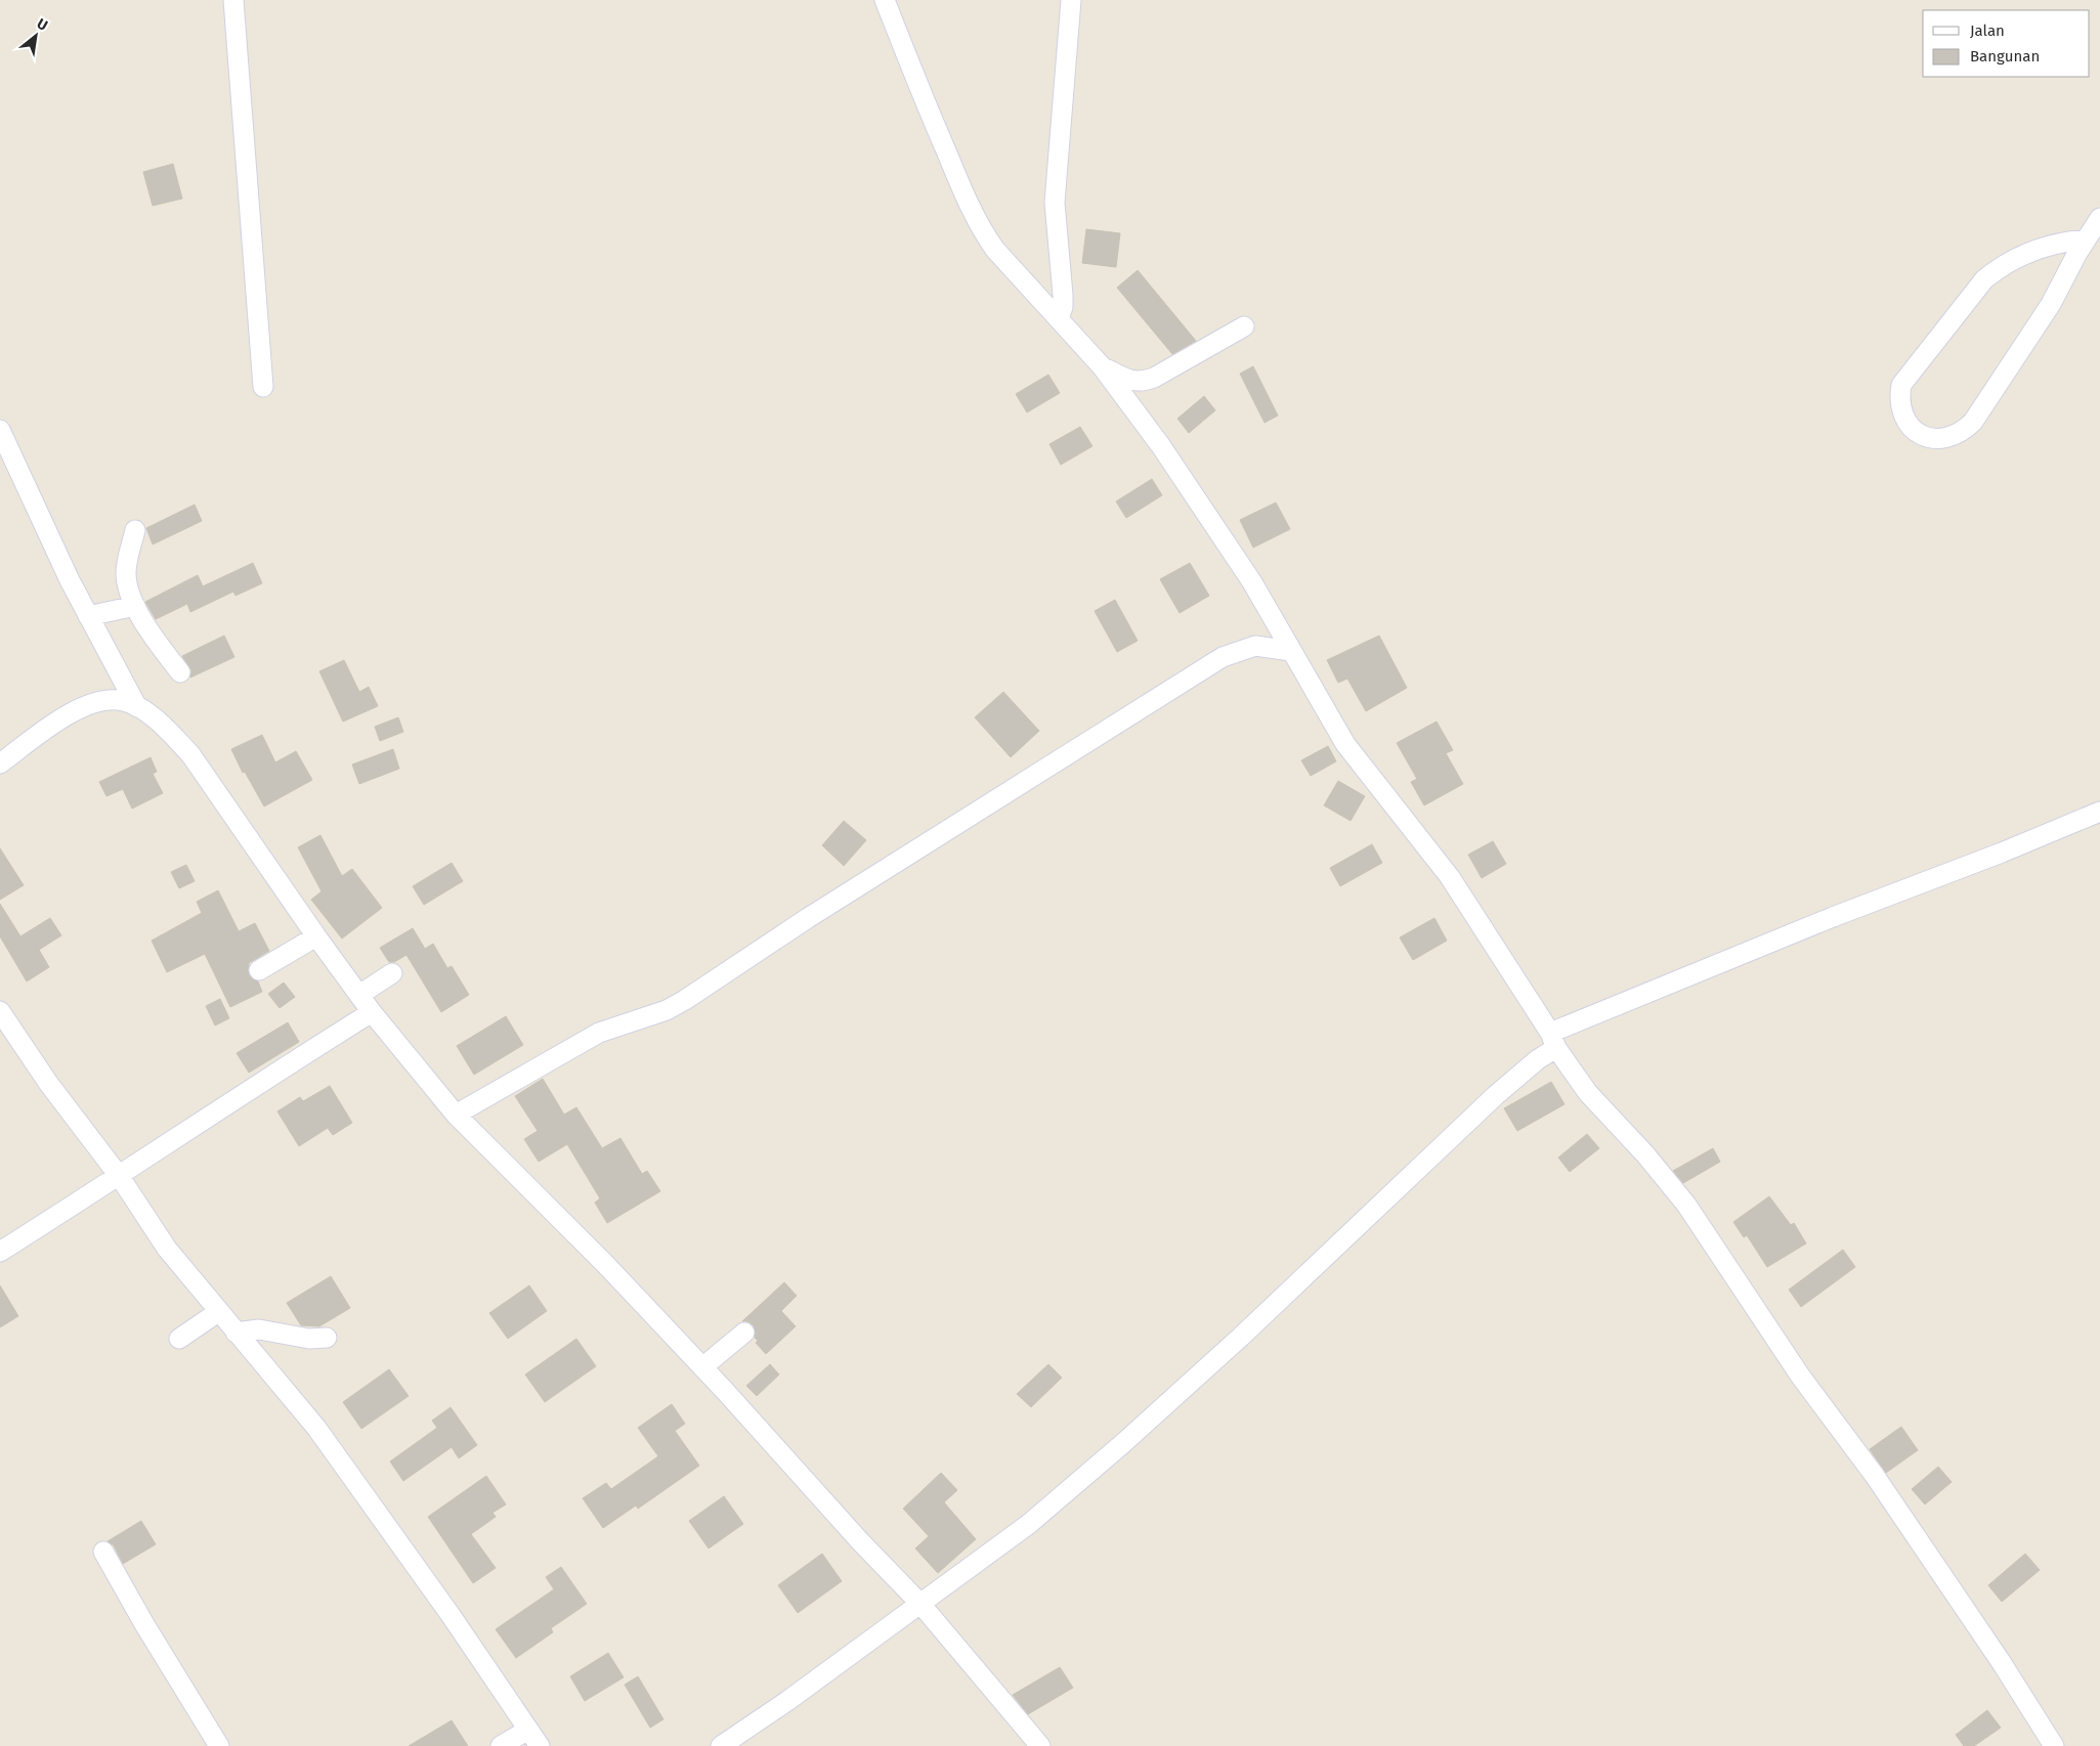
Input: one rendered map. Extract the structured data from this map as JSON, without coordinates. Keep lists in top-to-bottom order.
{
  "legend": ["Jalan", "Bangunan"],
  "north": "top right"
}
